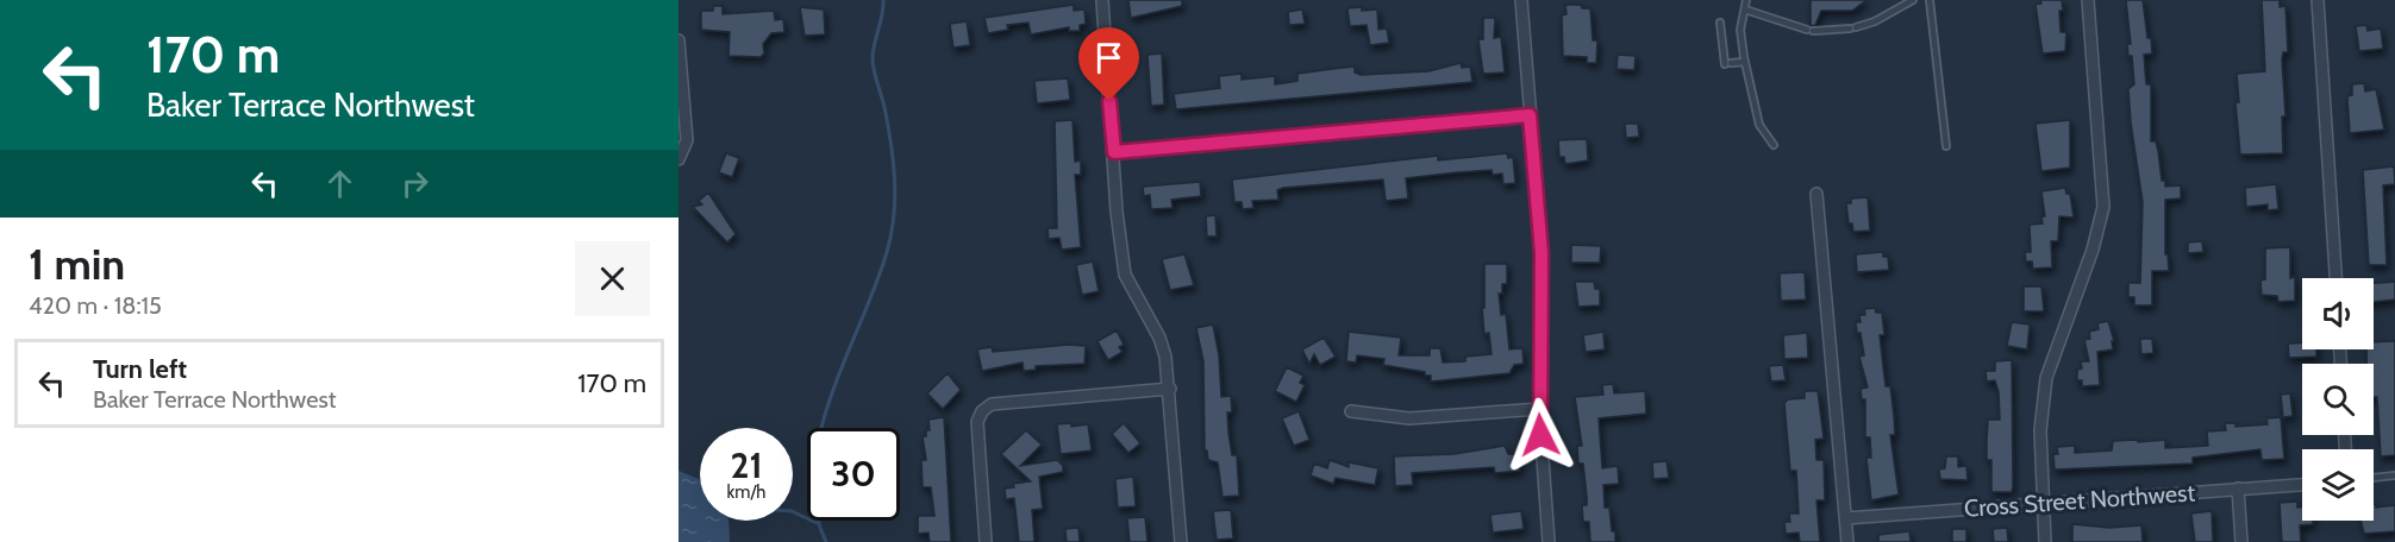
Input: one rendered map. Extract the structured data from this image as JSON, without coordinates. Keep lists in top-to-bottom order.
{
  "streets": {
    "street": ["Cross Street Northwest"]
  },
  "page": {
    "turn": ["170 m", "Baker Terrace Northwest"],
    "heading": ["1 min", "420 m · 18:15"],
    "list": [
      {
        "name": "Turn left",
        "note": "Baker Terrace Northwest",
        "value": "170 m"
      }
    ],
    "speed": "21 km/h",
    "limit": "30"
  }
}
